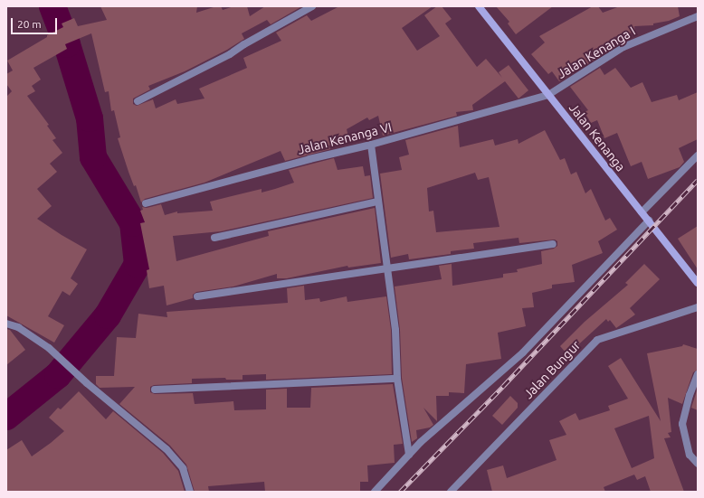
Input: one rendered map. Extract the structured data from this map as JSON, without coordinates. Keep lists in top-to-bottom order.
{
  "streets": {
    "main road": ["Jalan Kenanga"],
    "street": ["Jalan Kenanga I", "Jalan Kenanga VI", "Jalan Bungur"]
  },
  "crossings": [
    ["Jalan Kenanga I", "Jalan Kenanga"],
    ["Jalan Kenanga I", "Jalan Kenanga VI"],
    ["Jalan Kenanga", "Jalan Kenanga VI"]
  ],
  "scale_bar": "20 m"
}
